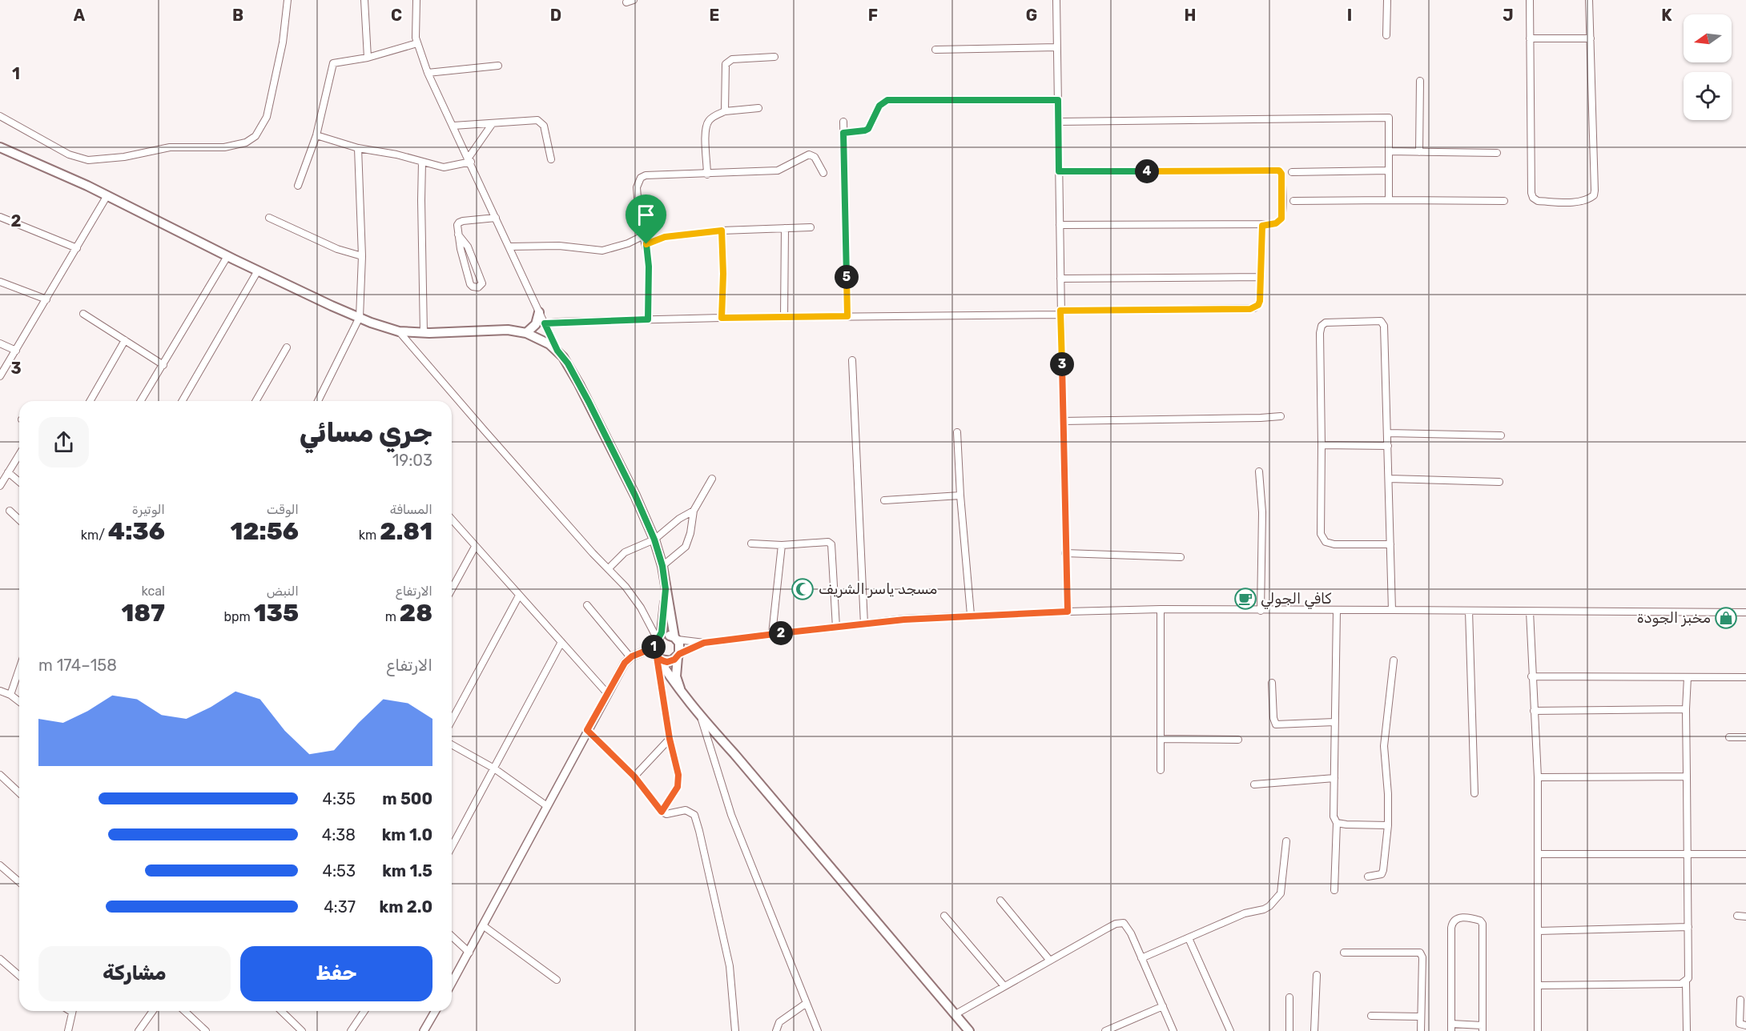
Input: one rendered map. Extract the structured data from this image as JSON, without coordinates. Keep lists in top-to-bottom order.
{
  "places": {
    "mosque": ["مسجد ياسر الشريف"],
    "cafe": ["كافي الجولي"],
    "shop": ["مخبز الجودة"]
  },
  "north": "left",
  "page": {
    "pins": [
      "4",
      "5",
      "3",
      "2",
      "1"
    ],
    "heading": ["جري مسائي", "19:03"],
    "stats": [
      ["المسافة", "2.81 km"],
      ["الوقت", "12:56"],
      ["الوتيرة", "4:36 /km"],
      ["الارتفاع", "28 m"],
      ["النبض", "135 bpm"],
      ["kcal", "187"]
    ],
    "chart": ["الارتفاع", "158–174 m"],
    "list": [
      {
        "name": "500 m",
        "note": "4:35"
      },
      {
        "name": "1.0 km",
        "note": "4:38"
      },
      {
        "name": "1.5 km",
        "note": "4:53"
      },
      {
        "name": "2.0 km",
        "note": "4:37"
      }
    ],
    "buttons": ["حفظ", "مشاركة"]
  },
  "grid": {
    "columns": [
      "A",
      "B",
      "C",
      "D",
      "E",
      "F",
      "G",
      "H",
      "I",
      "J",
      "K"
    ],
    "rows": ["1", "2", "3"]
  }
}
